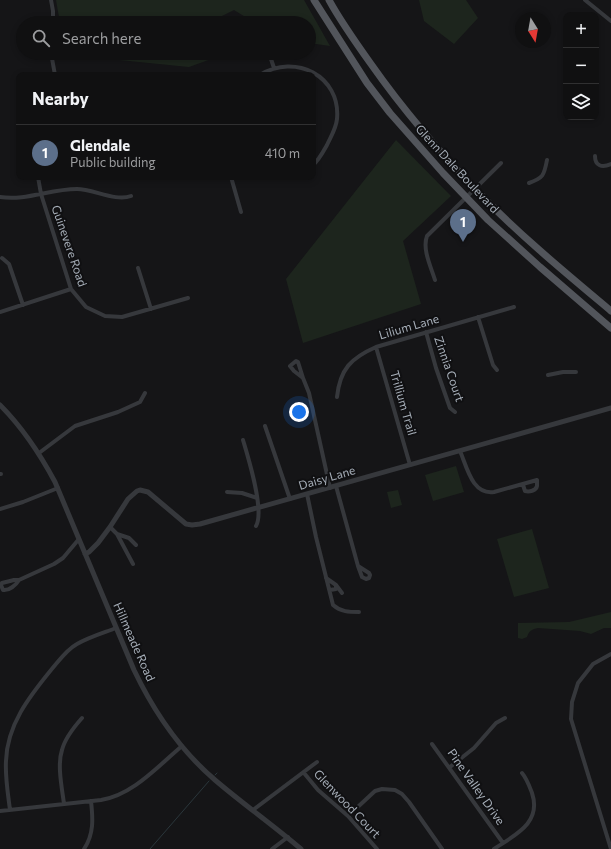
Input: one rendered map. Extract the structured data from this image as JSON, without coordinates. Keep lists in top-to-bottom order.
{
  "streets": {
    "main road": ["Glenn Dale Boulevard"],
    "street": [
      "Guinevere Road",
      "Lilium Lane",
      "Zinnia Court",
      "Trillium Trail",
      "Daisy Lane",
      "Hillmeade Road",
      "Pine Valley Drive",
      "Glenwood Court"
    ]
  },
  "crossings": [
    ["Lilium Lane", "Zinnia Court"],
    ["Lilium Lane", "Trillium Trail"],
    ["Trillium Trail", "Daisy Lane"],
    ["Daisy Lane", "Hillmeade Road"]
  ],
  "north": "bottom",
  "page": {
    "map_buttons": ["+", "−"],
    "search": "Search here",
    "heading": "Nearby",
    "list": [
      {
        "mark": "1",
        "name": "Glendale",
        "note": "Public building",
        "value": "410 m"
      }
    ],
    "pins": "1"
  }
}
